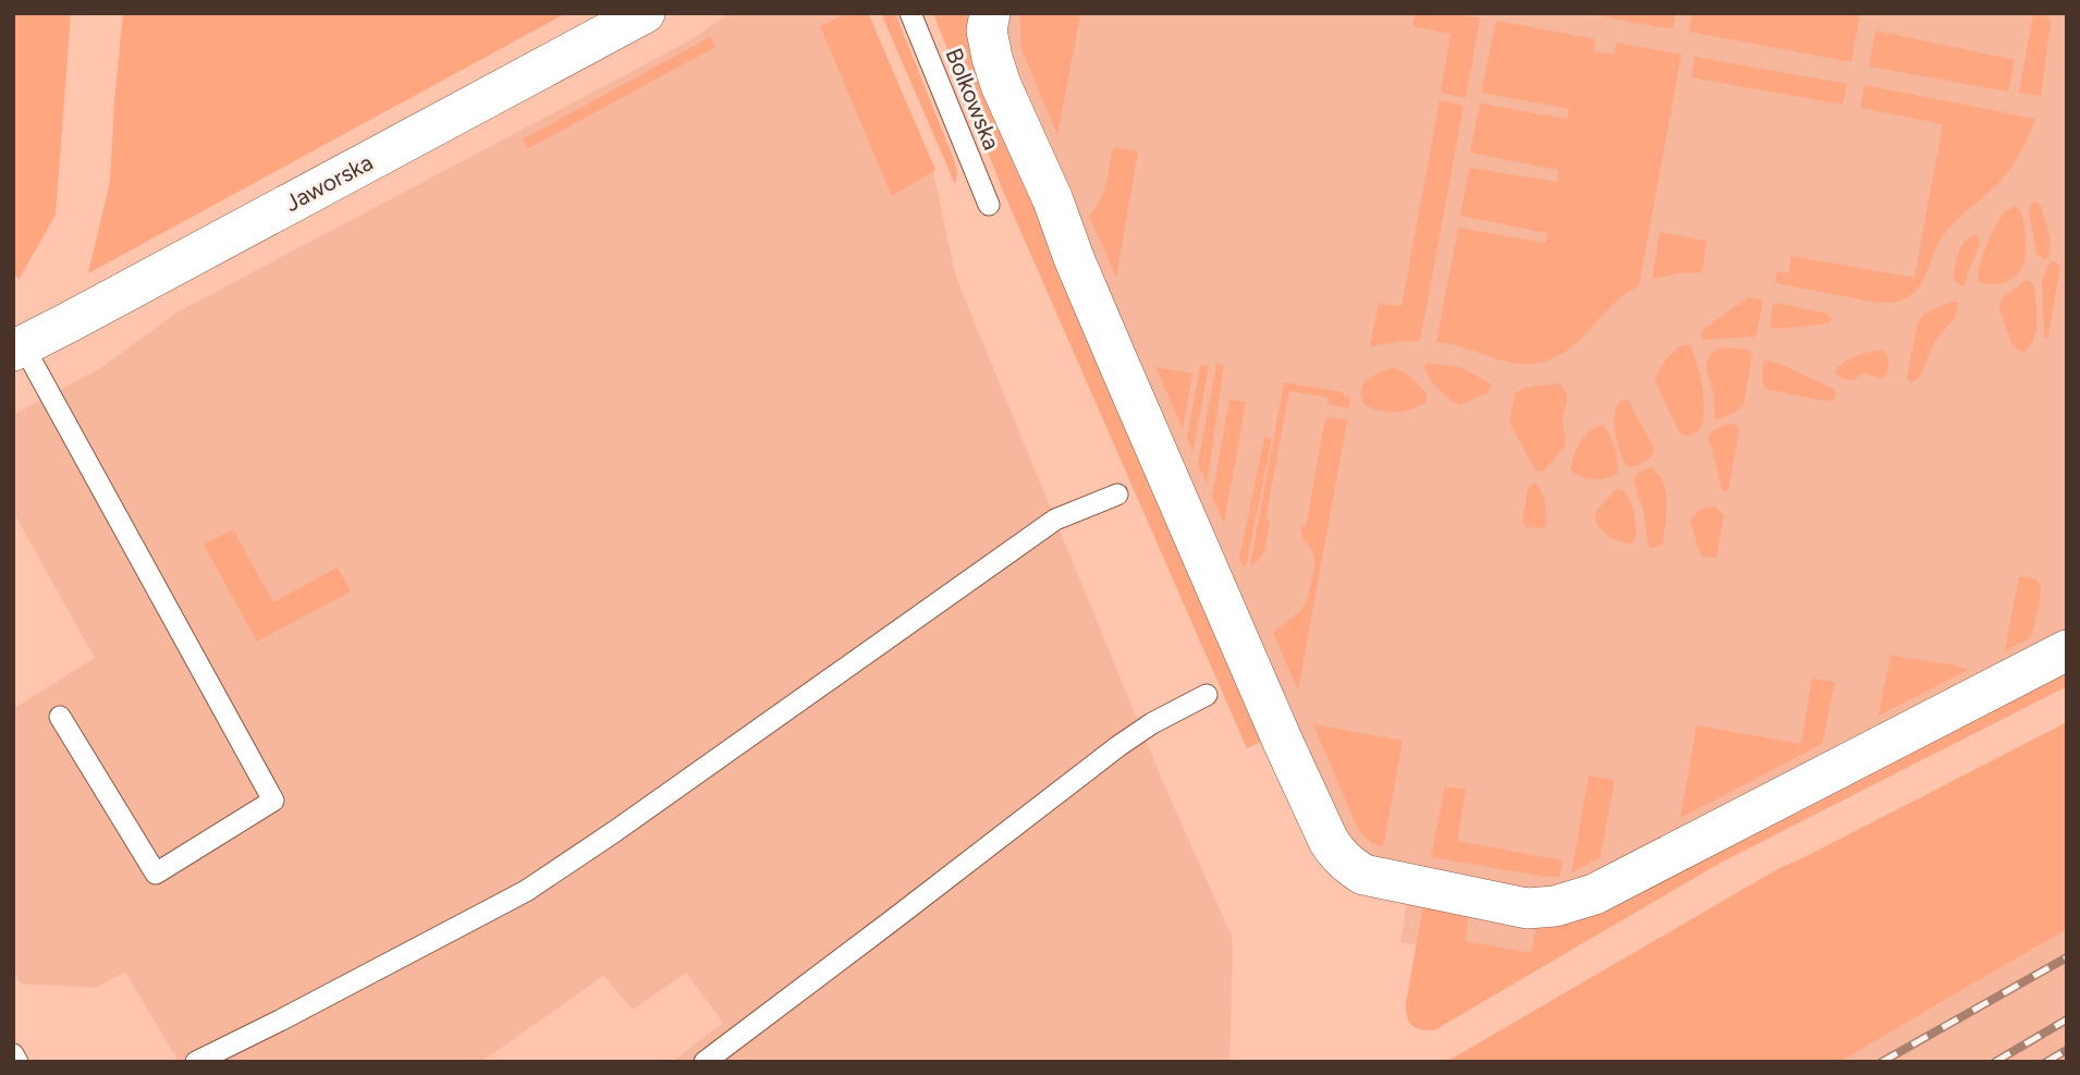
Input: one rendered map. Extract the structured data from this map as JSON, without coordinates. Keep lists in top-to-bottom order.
{
  "streets": {
    "street": ["Jaworska"],
    "lane": ["Bolkowska"]
  }
}
